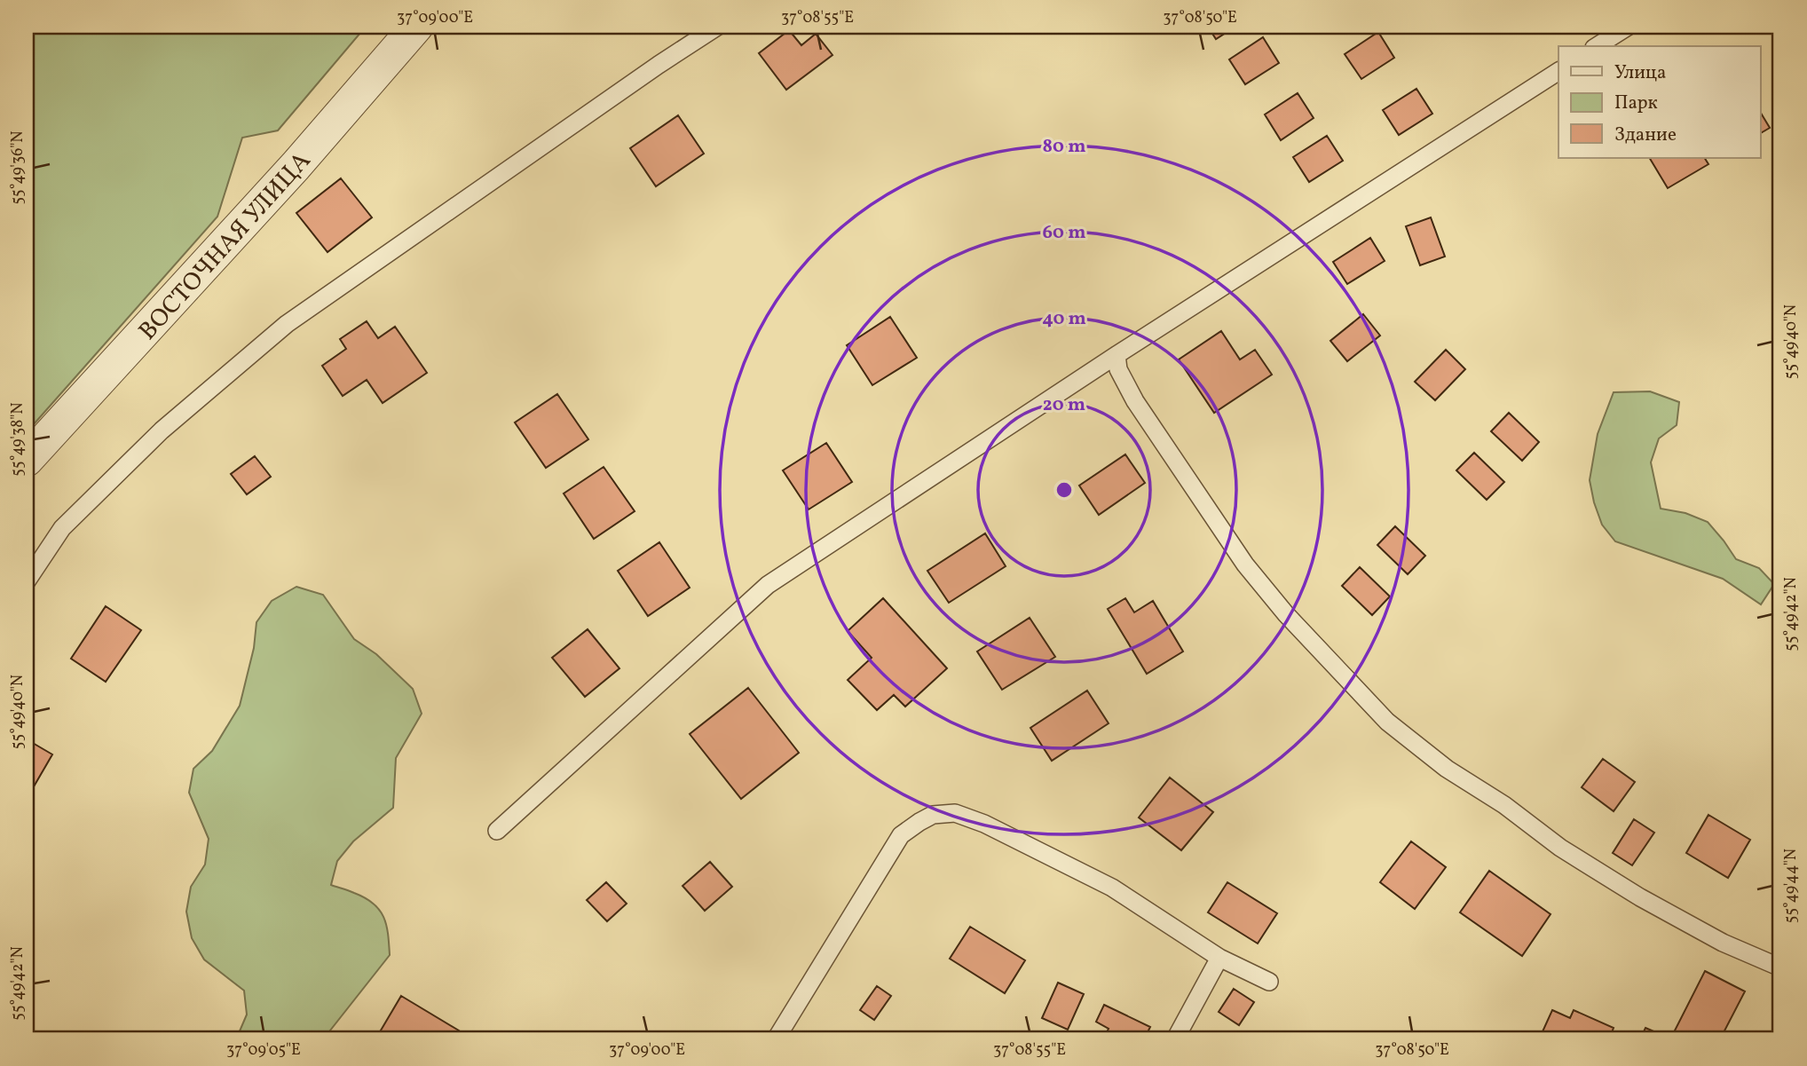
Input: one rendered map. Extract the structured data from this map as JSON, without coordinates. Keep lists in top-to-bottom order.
{
  "streets": {
    "street": ["ВОСТОЧНАЯ УЛИЦА"]
  },
  "legend": ["Улица", "Парк", "Здание"],
  "coordinates": [
    "37°09'00\"E",
    "37°08'55\"E",
    "37°08'50\"E",
    "55°49'36\"N",
    "55°49'40\"N",
    "55°49'38\"N",
    "55°49'42\"N",
    "55°49'44\"N",
    "37°09'05\"E"
  ],
  "rings": [
    "80 m",
    "60 m",
    "40 m",
    "20 m"
  ]
}
